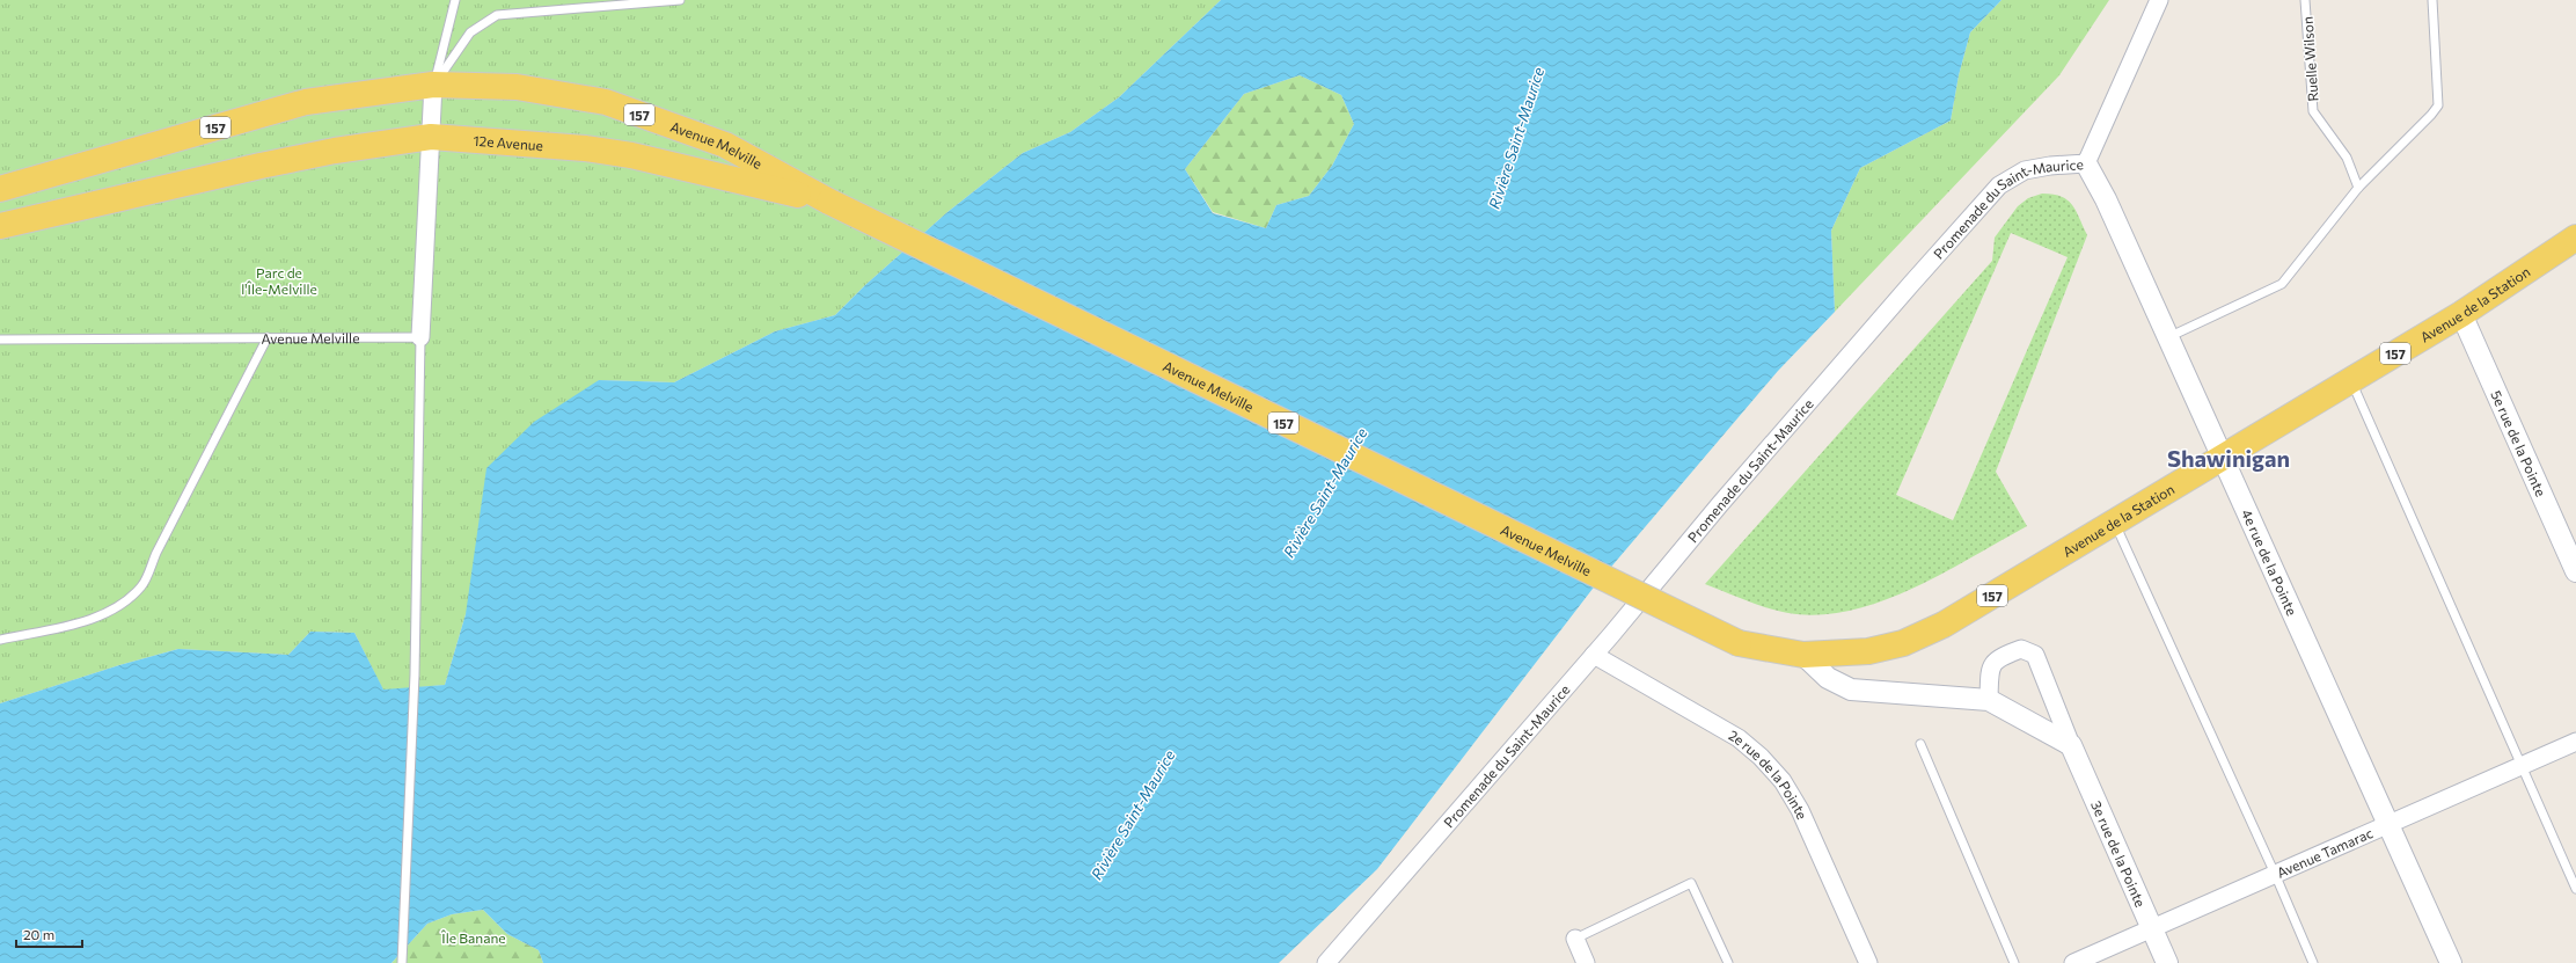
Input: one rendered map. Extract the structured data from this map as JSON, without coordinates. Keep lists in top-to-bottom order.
{
  "streets": {
    "main road": [
      "157",
      "12e Avenue",
      "Avenue Melville",
      "Avenue de la Station"
    ],
    "street": [
      "Promenade du Saint-Maurice",
      "5e rue de la Pointe",
      "4e rue de la Pointe",
      "2e rue de la Pointe",
      "Avenue Tamarac",
      "3e rue de la Pointe"
    ],
    "lane": ["Ruelle Wilson"]
  },
  "crossings": [
    ["157", "12e Avenue"],
    ["12e Avenue", "Avenue Melville"],
    ["Avenue Melville", "Avenue de la Station"],
    ["Promenade du Saint-Maurice", "4e rue de la Pointe"],
    ["Promenade du Saint-Maurice", "2e rue de la Pointe"],
    ["Avenue de la Station", "5e rue de la Pointe"],
    ["Avenue de la Station", "4e rue de la Pointe"],
    ["4e rue de la Pointe", "Avenue Tamarac"],
    ["Avenue Tamarac", "3e rue de la Pointe"]
  ],
  "districts": ["Shawinigan"],
  "water": ["Rivière Saint-Maurice"],
  "parks": ["Parc de l'Île-Melville", "Île Banane"],
  "scale_bar": "20 m"
}
